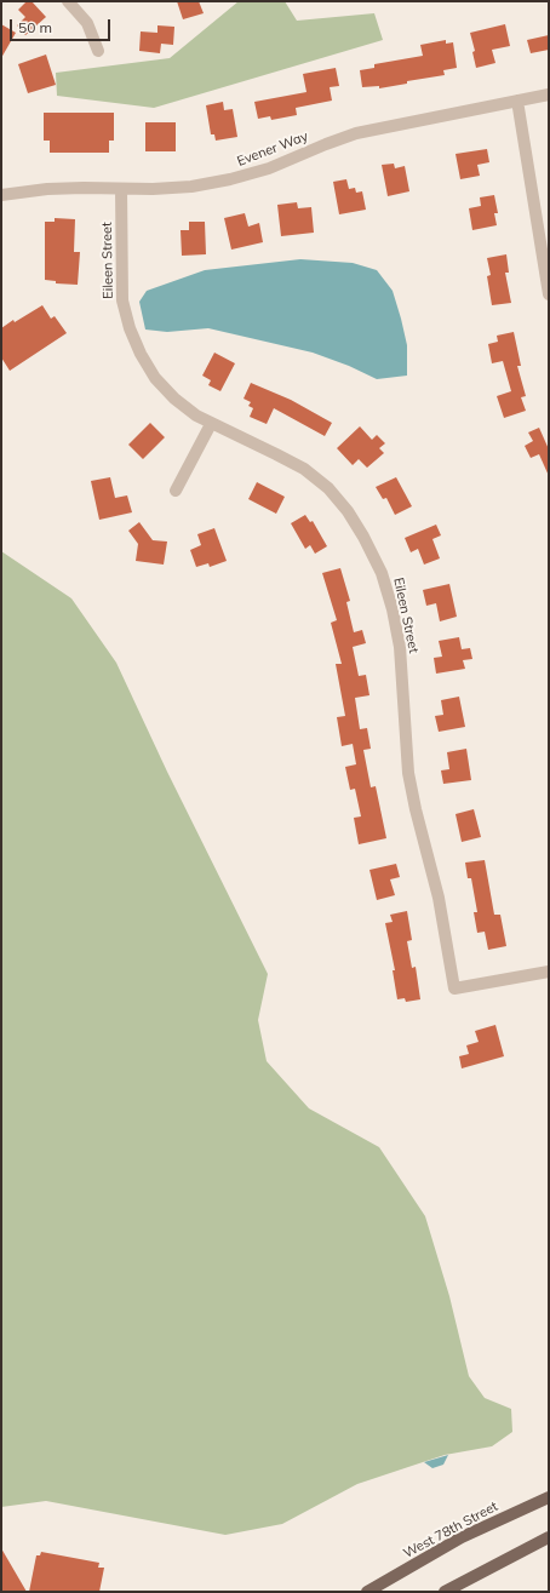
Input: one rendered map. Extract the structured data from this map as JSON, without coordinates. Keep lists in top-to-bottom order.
{
  "streets": {
    "main road": ["West 78th Street"],
    "street": ["Evener Way", "Eileen Street"]
  },
  "crossings": [
    ["Evener Way", "Eileen Street"]
  ],
  "scale_bar": "50 m"
}
